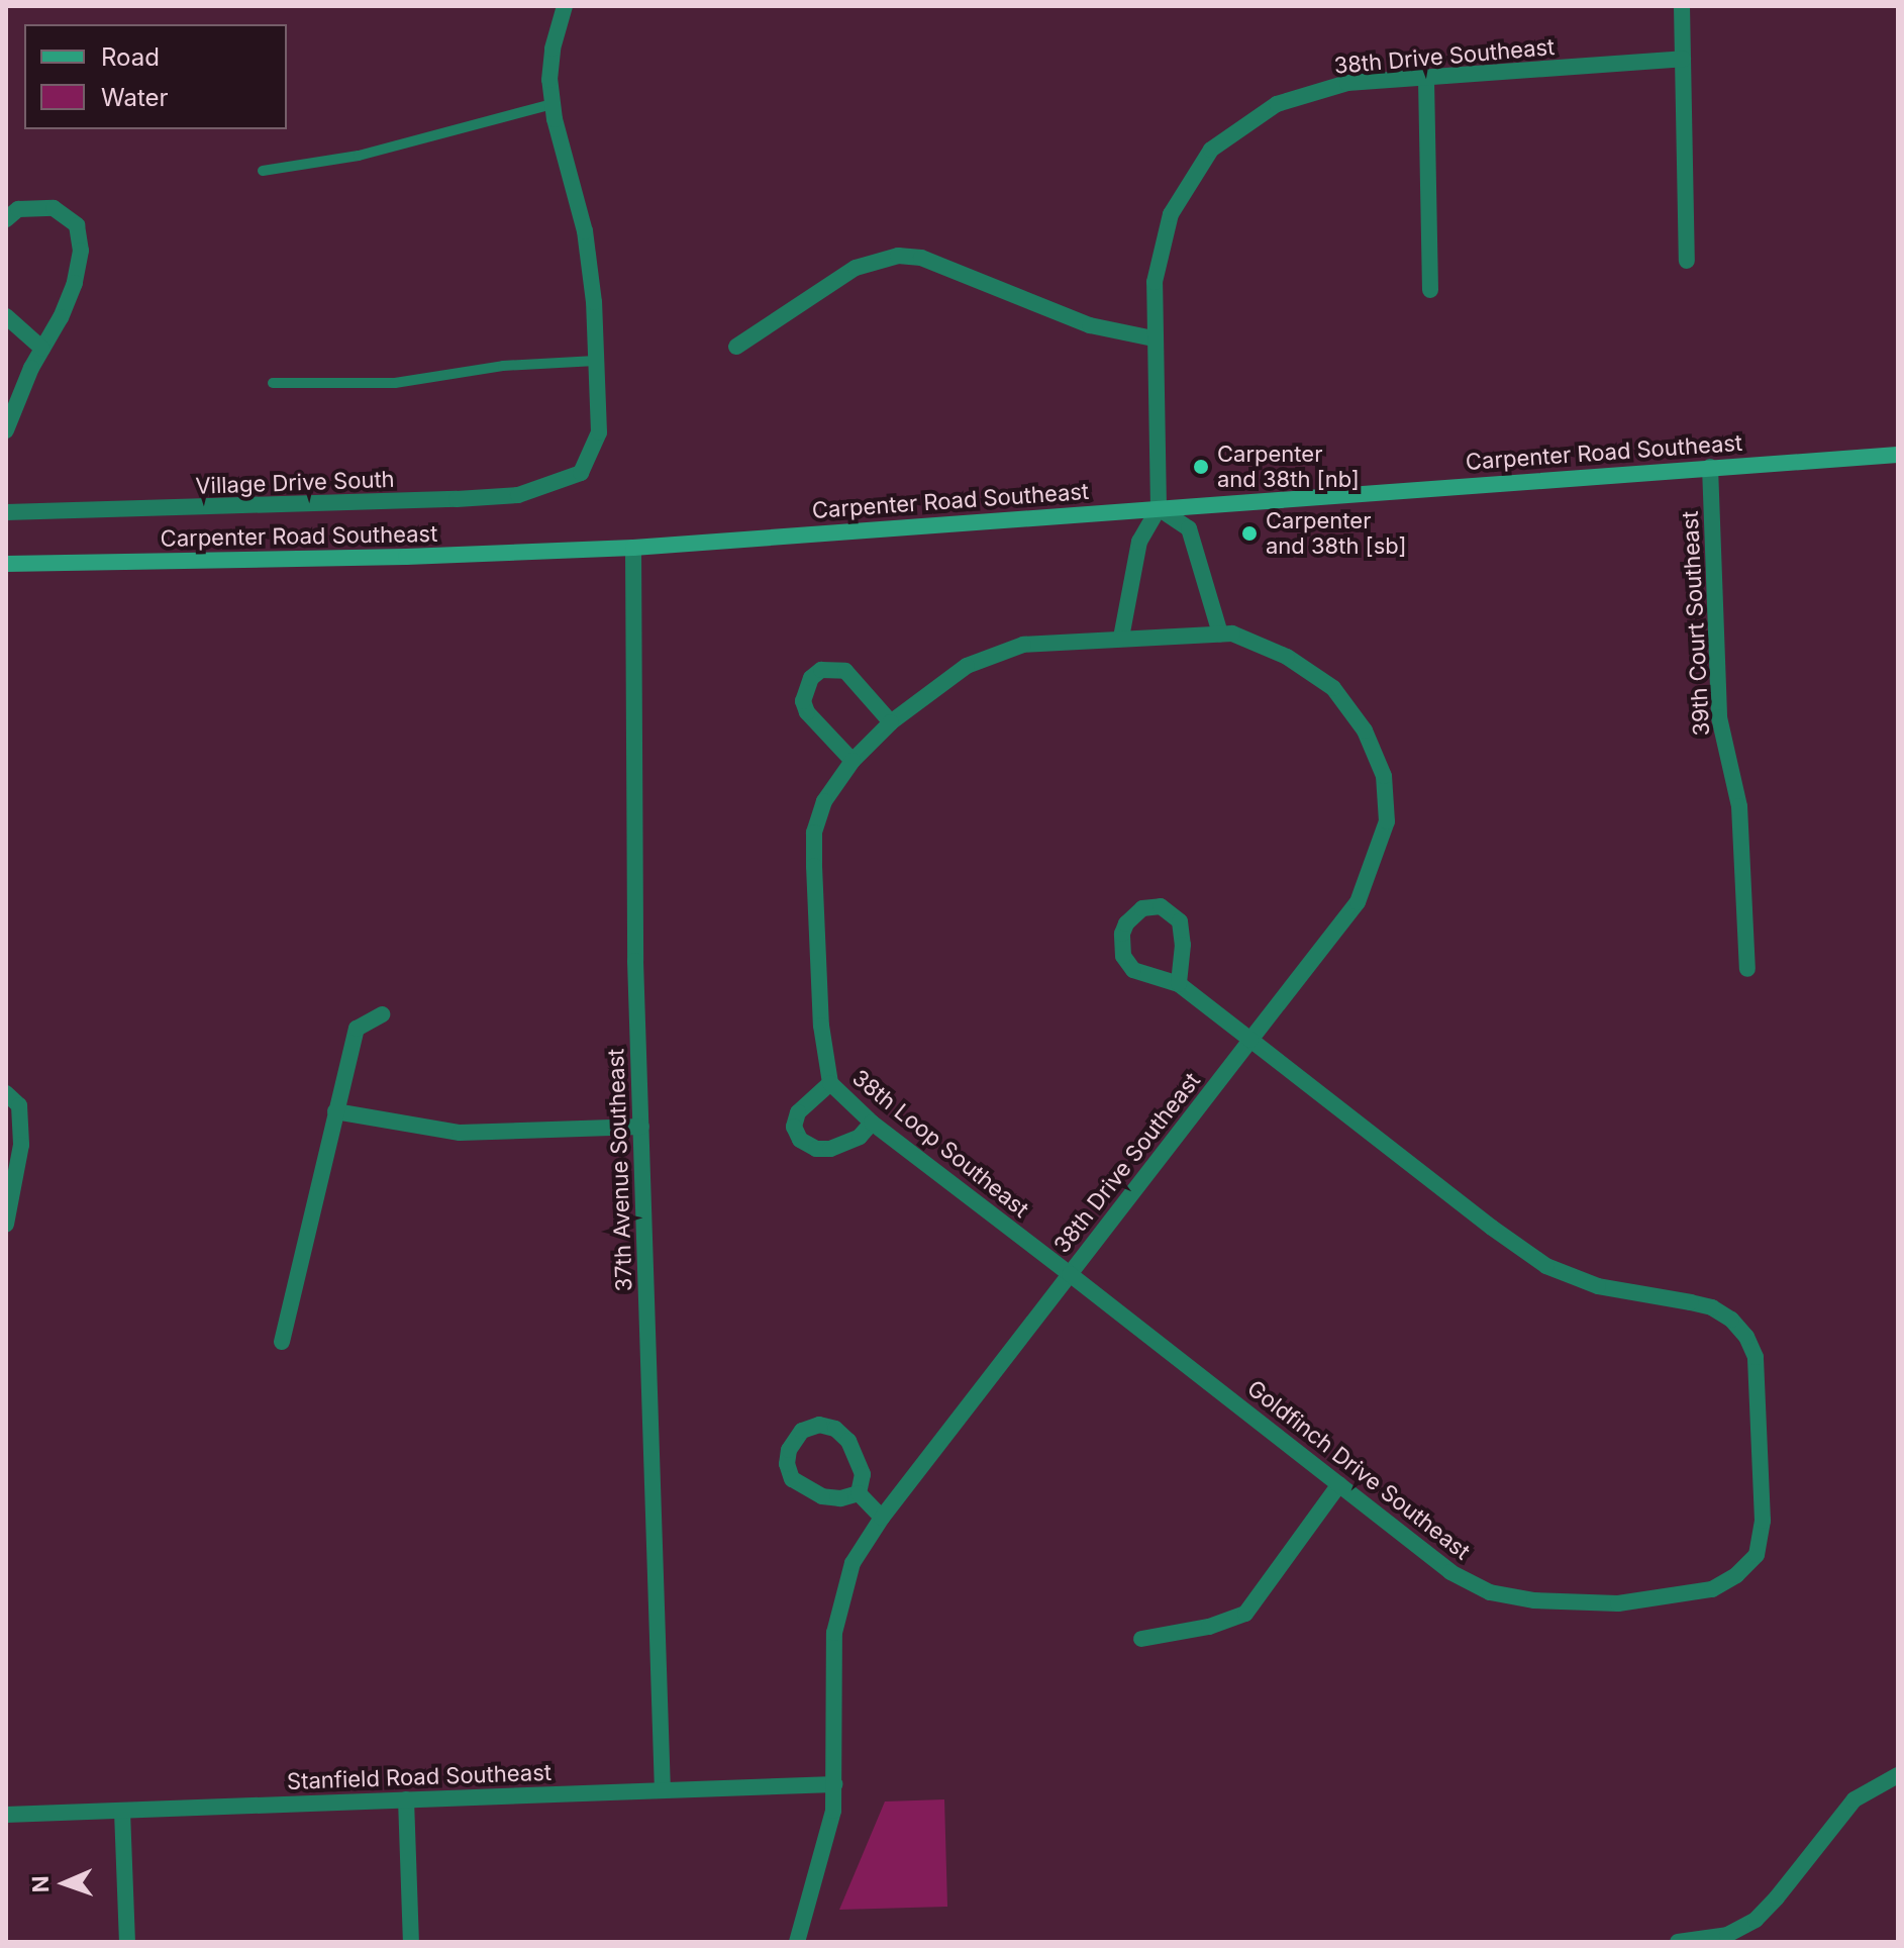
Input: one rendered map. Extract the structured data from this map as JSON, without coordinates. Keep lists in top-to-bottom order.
{
  "streets": {
    "street": [
      "38th Drive Southeast",
      "Carpenter Road Southeast",
      "Village Drive South",
      "39th Court Southeast",
      "38th Loop Southeast",
      "37th Avenue Southeast",
      "Goldfinch Drive Southeast",
      "Stanfield Road Southeast"
    ]
  },
  "crossings": [
    ["38th Drive Southeast", "Carpenter Road Southeast"],
    ["38th Drive Southeast", "38th Loop Southeast"],
    ["38th Drive Southeast", "Goldfinch Drive Southeast"],
    ["38th Drive Southeast", "Stanfield Road Southeast"],
    ["Carpenter Road Southeast", "39th Court Southeast"],
    ["Carpenter Road Southeast", "37th Avenue Southeast"],
    ["38th Loop Southeast", "Goldfinch Drive Southeast"],
    ["37th Avenue Southeast", "Stanfield Road Southeast"]
  ],
  "places": ["Carpenter and 38th [nb]", "Carpenter and 38th [sb]"],
  "legend": ["Road", "Water"],
  "north": "left"
}
